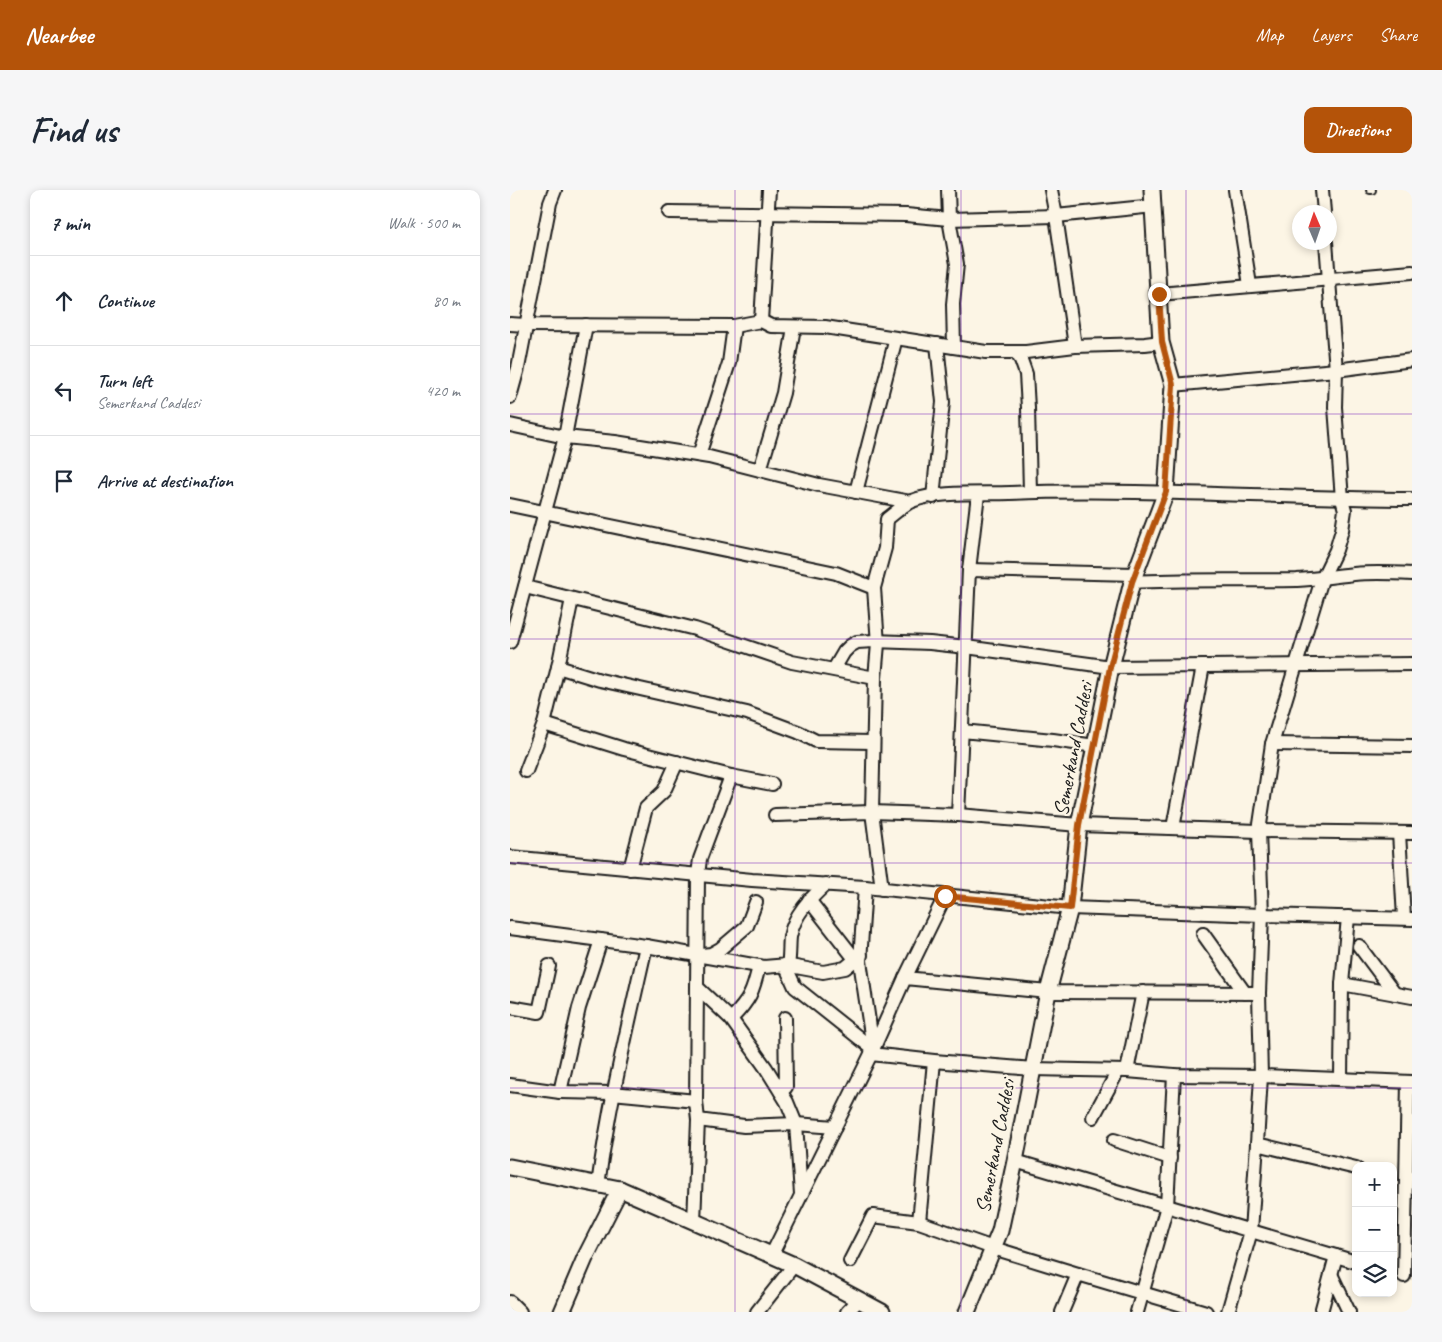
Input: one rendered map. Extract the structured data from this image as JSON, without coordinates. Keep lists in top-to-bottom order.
{
  "streets": {
    "street": ["Semerkand Caddesi"]
  },
  "north": "top",
  "page": {
    "header": "Nearbee",
    "nav": ["Map", "Layers", "Share"],
    "buttons": "Directions",
    "title": "Find us",
    "heading": ["7 min", "Walk · 500 m"],
    "list": [
      ["Continue", "80 m"],
      ["Turn left", "Semerkand Caddesi", "420 m"],
      "Arrive at destination"
    ],
    "map_buttons": ["+", "−"]
  }
}
